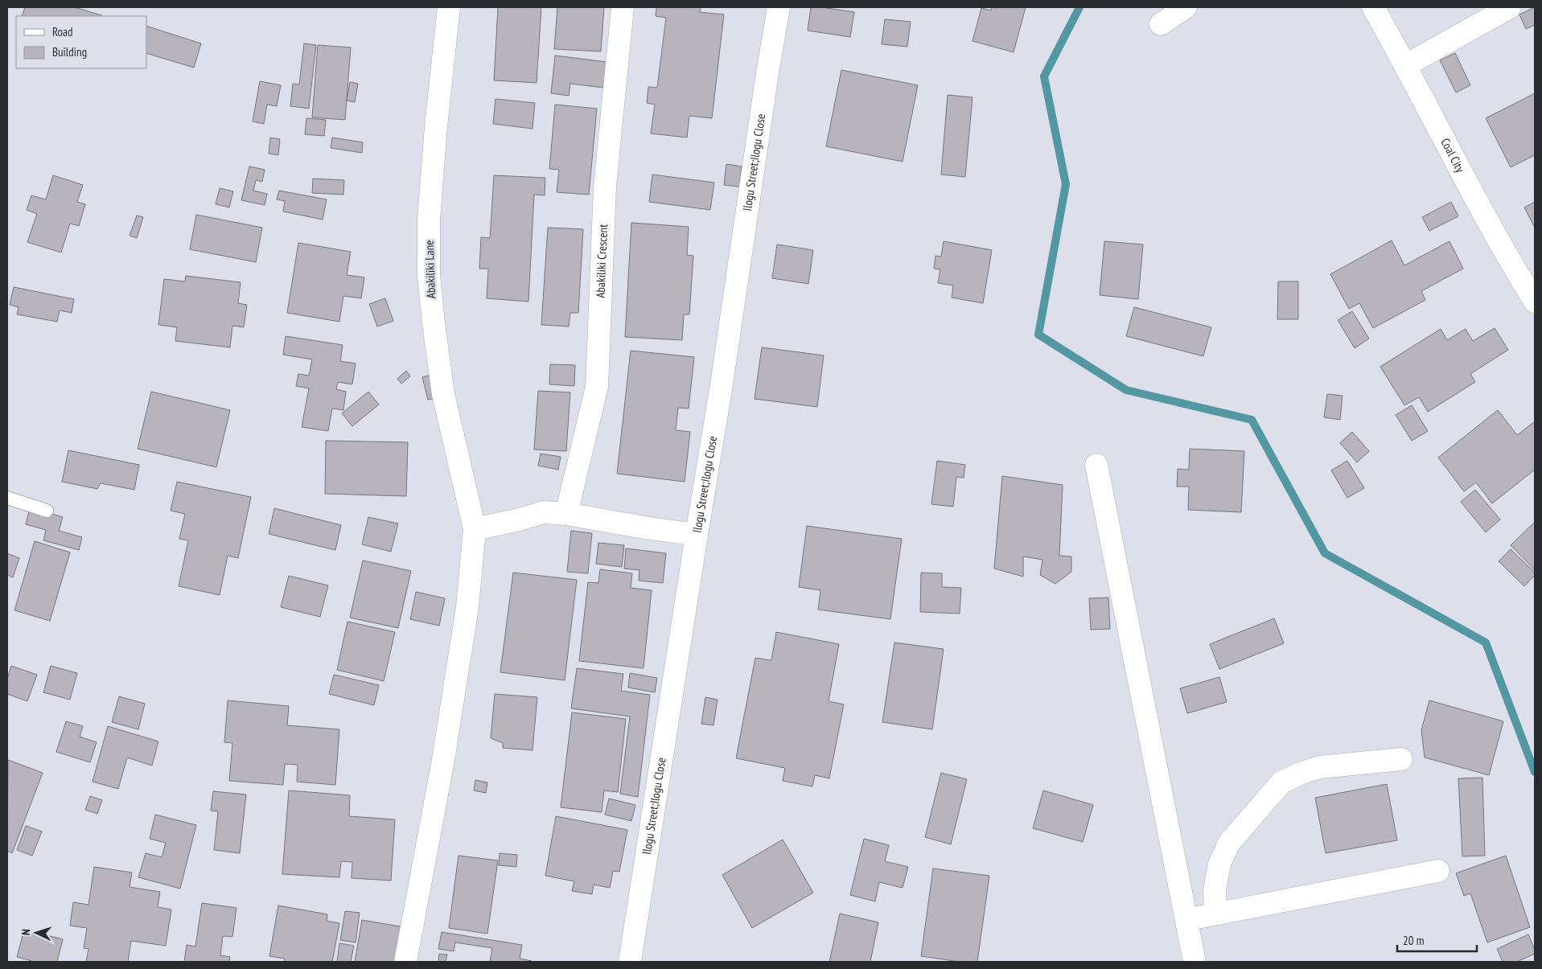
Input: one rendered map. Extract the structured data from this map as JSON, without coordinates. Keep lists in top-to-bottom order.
{
  "streets": {
    "street": [
      "Coal City",
      "Ilogu Street;Ilogu Close",
      "Abakiliki Crescent",
      "Abakiliki Lane"
    ]
  },
  "legend": ["Road", "Building"],
  "scale_bar": "20 m",
  "north": "left"
}
